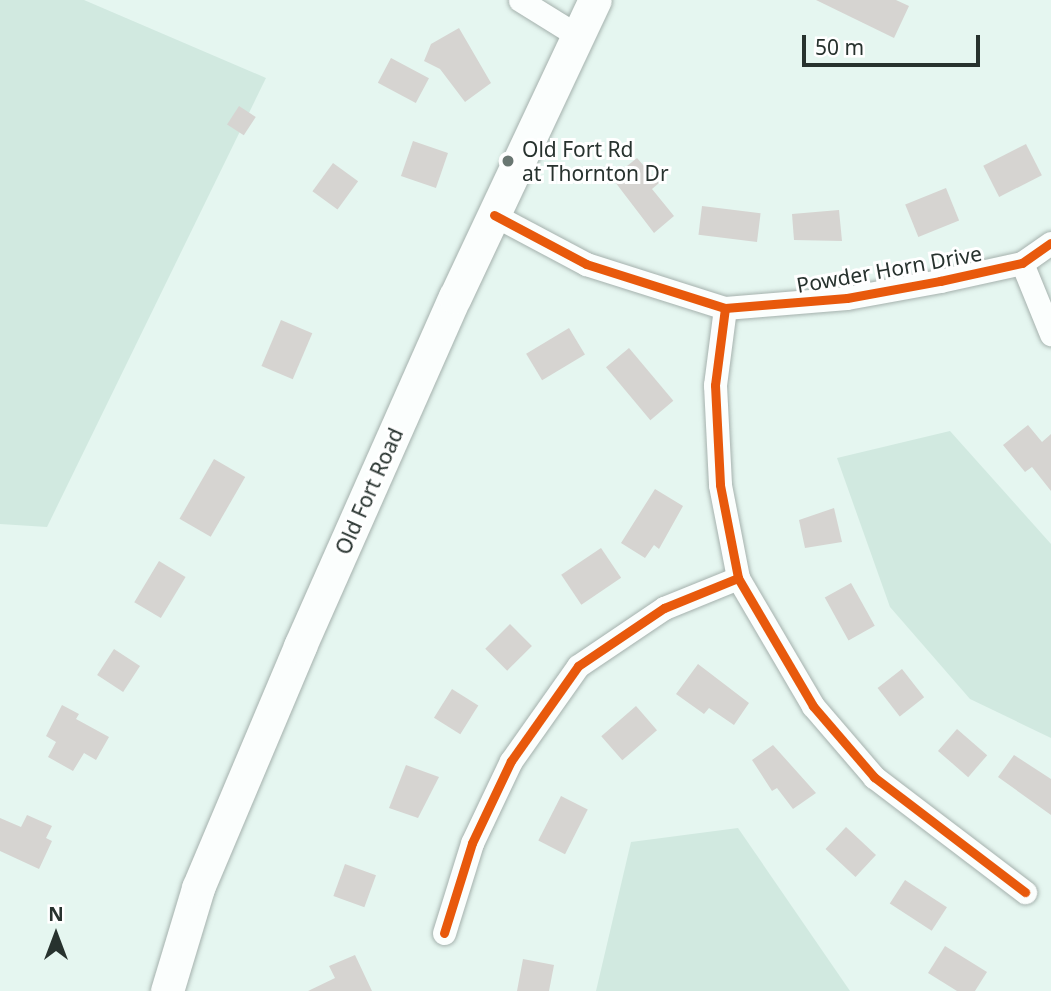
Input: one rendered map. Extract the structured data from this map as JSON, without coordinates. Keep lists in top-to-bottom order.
{
  "streets": {
    "main road": ["Old Fort Road"],
    "street": ["Powder Horn Drive"]
  },
  "crossings": [
    ["Powder Horn Drive", "Old Fort Road"]
  ],
  "places": ["Old Fort Rd at Thornton Dr"],
  "scale_bar": "50 m",
  "north": "top"
}
